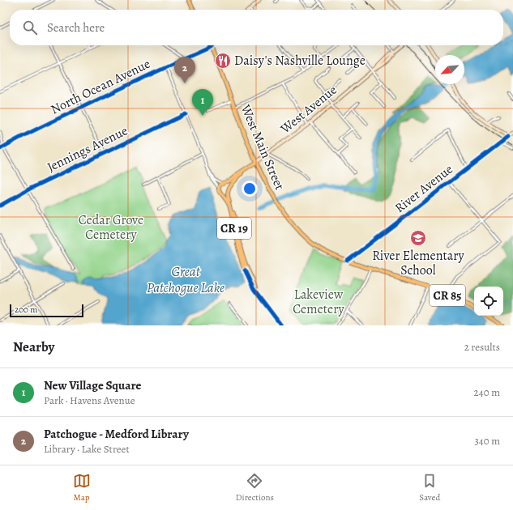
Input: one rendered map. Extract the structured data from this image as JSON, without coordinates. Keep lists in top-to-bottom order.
{
  "streets": {
    "main road": [
      "North Ocean Avenue",
      "West Avenue",
      "West Main Street",
      "River Avenue",
      "CR 19",
      "CR 85"
    ],
    "street": ["Jennings Avenue"]
  },
  "crossings": [
    ["North Ocean Avenue", "West Main Street"],
    ["West Avenue", "West Main Street"],
    ["West Main Street", "River Avenue"]
  ],
  "water": ["Great Patchogue Lake"],
  "parks": ["Cedar Grove Cemetery", "Lakeview Cemetery"],
  "places": {
    "restaurant": ["Daisy's Nashville Lounge"],
    "school or university": ["River Elementary School"]
  },
  "scale_bar": "200 m",
  "north": "bottom left",
  "page": {
    "search": "Search here",
    "pins": ["2", "1"],
    "scale": "200 m",
    "heading": ["Nearby", "2 results"],
    "list": [
      {
        "mark": "1",
        "name": "New Village Square",
        "note": "Park · Havens Avenue",
        "value": "240 m"
      },
      {
        "mark": "2",
        "name": "Patchogue - Medford Library",
        "note": "Library · Lake Street",
        "value": "340 m"
      }
    ],
    "nav": ["Map", "Directions", "Saved"]
  }
}
